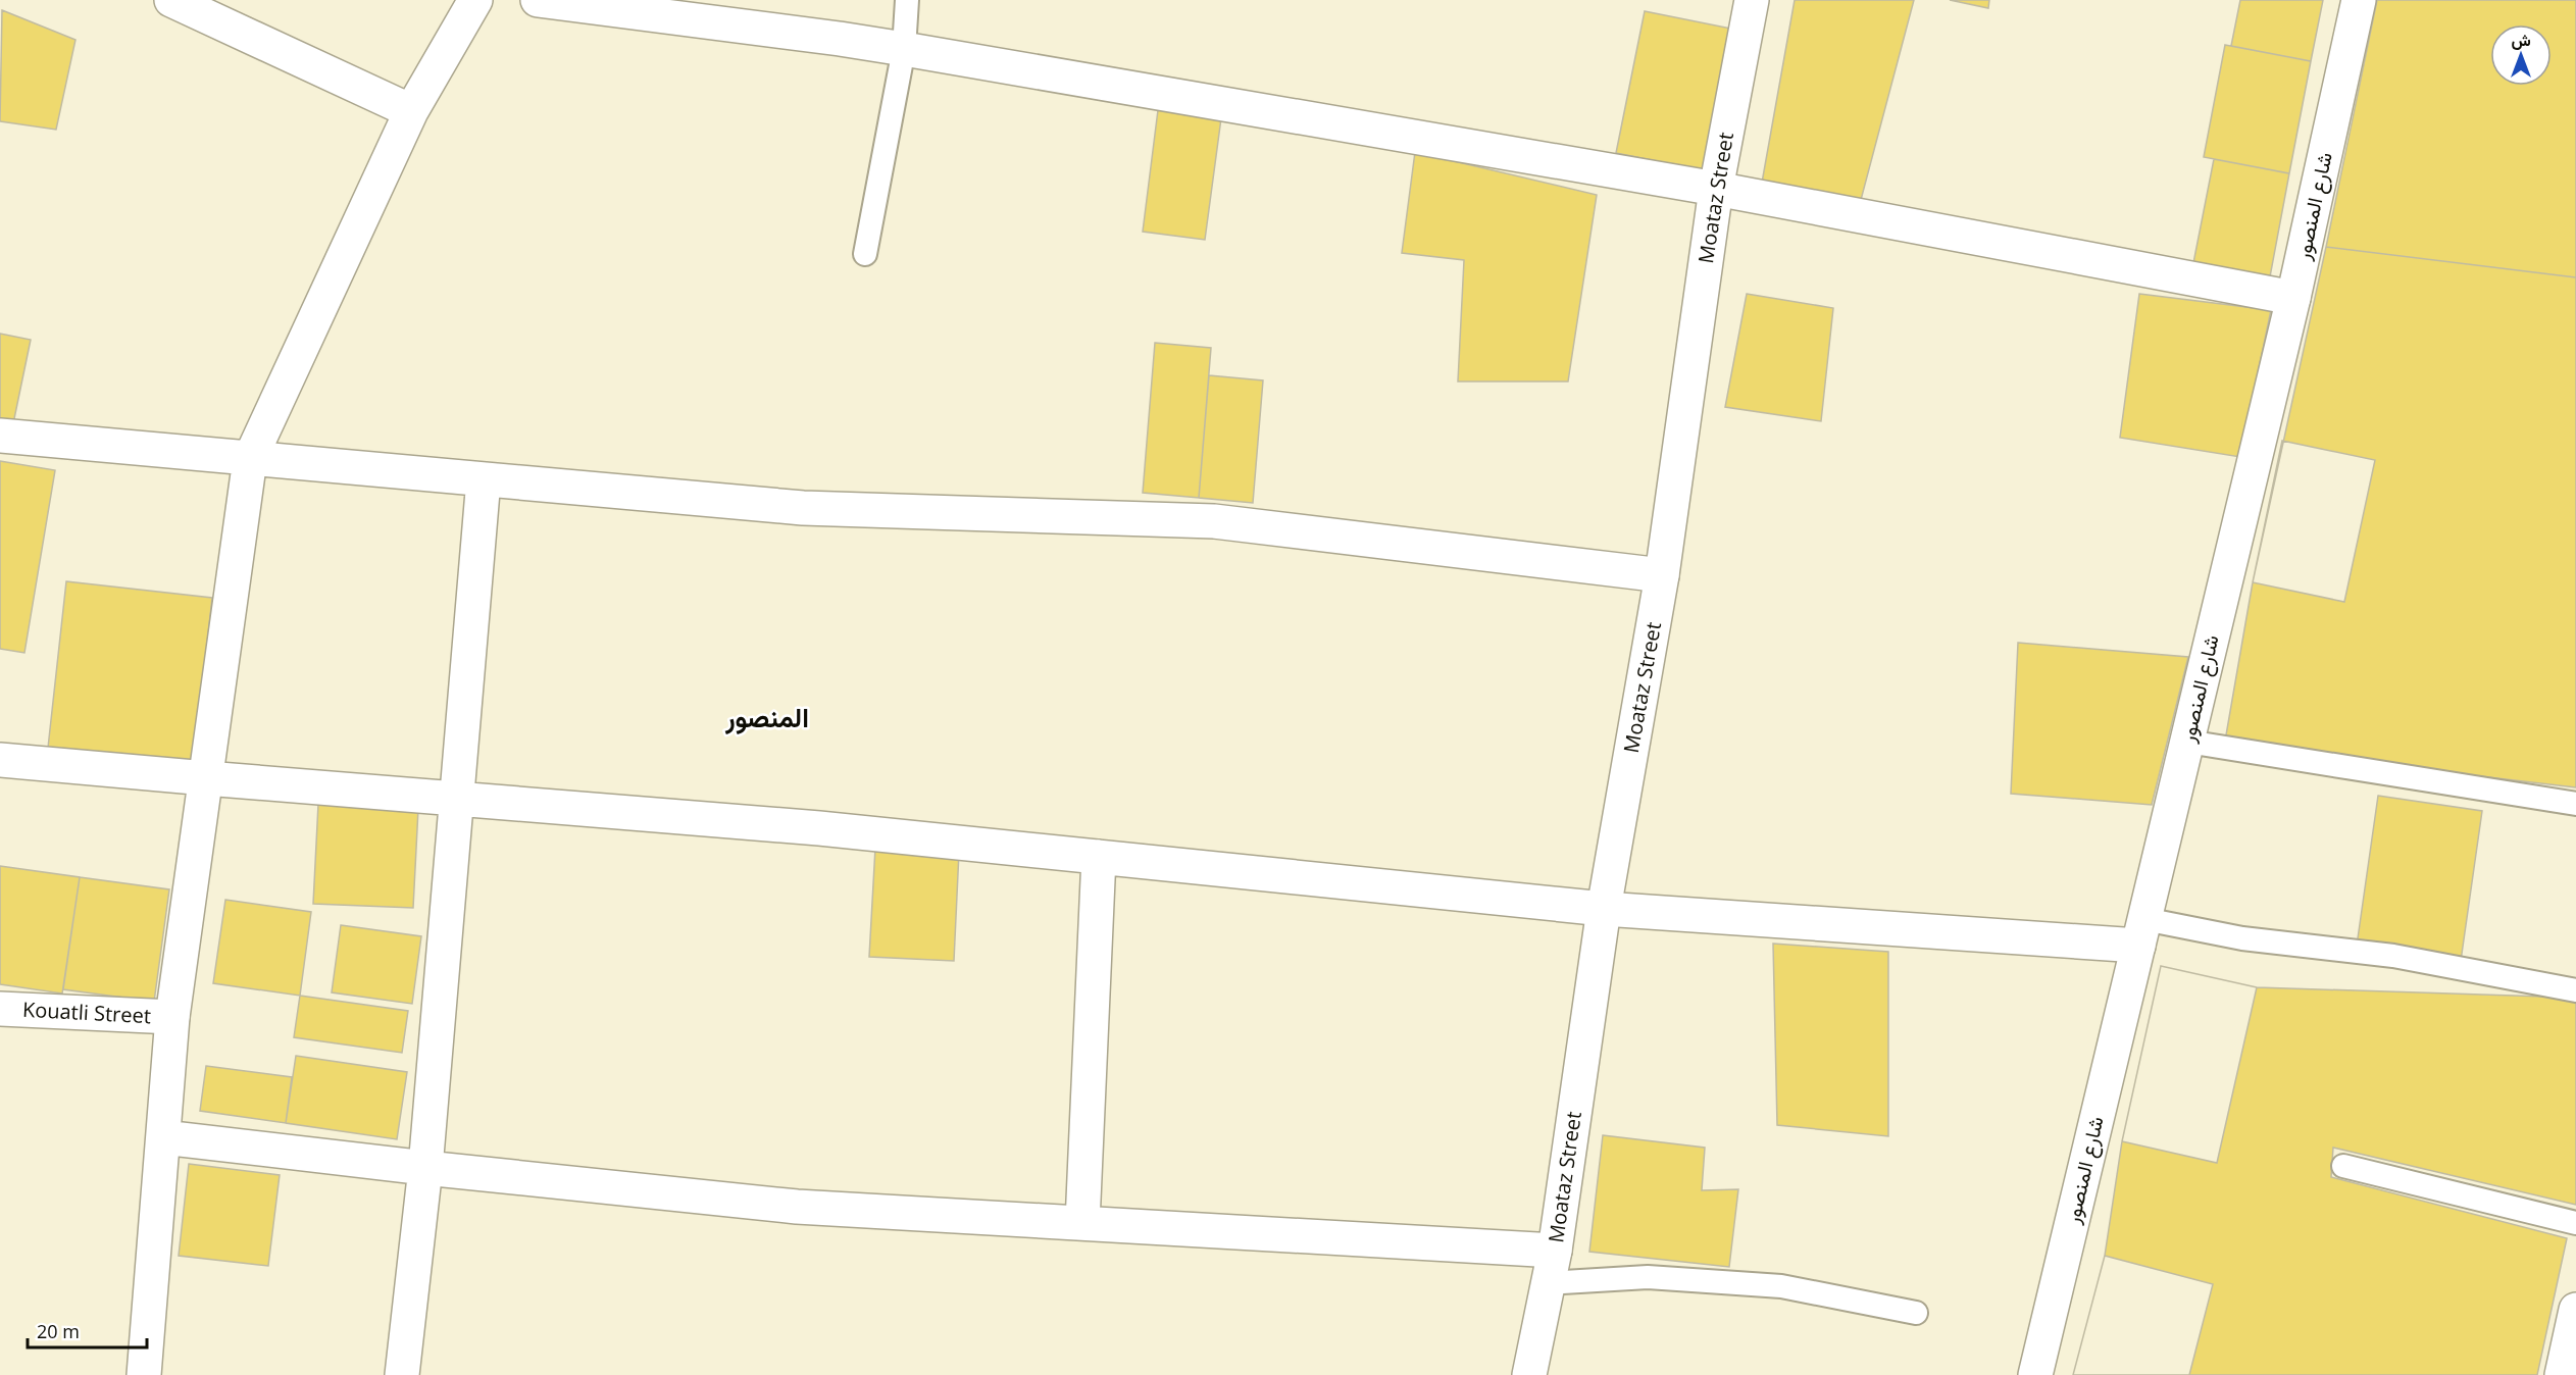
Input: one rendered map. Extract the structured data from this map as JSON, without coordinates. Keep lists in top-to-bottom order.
{
  "streets": {
    "street": ["Moataz Street", "شارع المنصور", "Kouatli Street"]
  },
  "districts": ["المنصور"],
  "scale_bar": "20 m",
  "north": "top"
}
